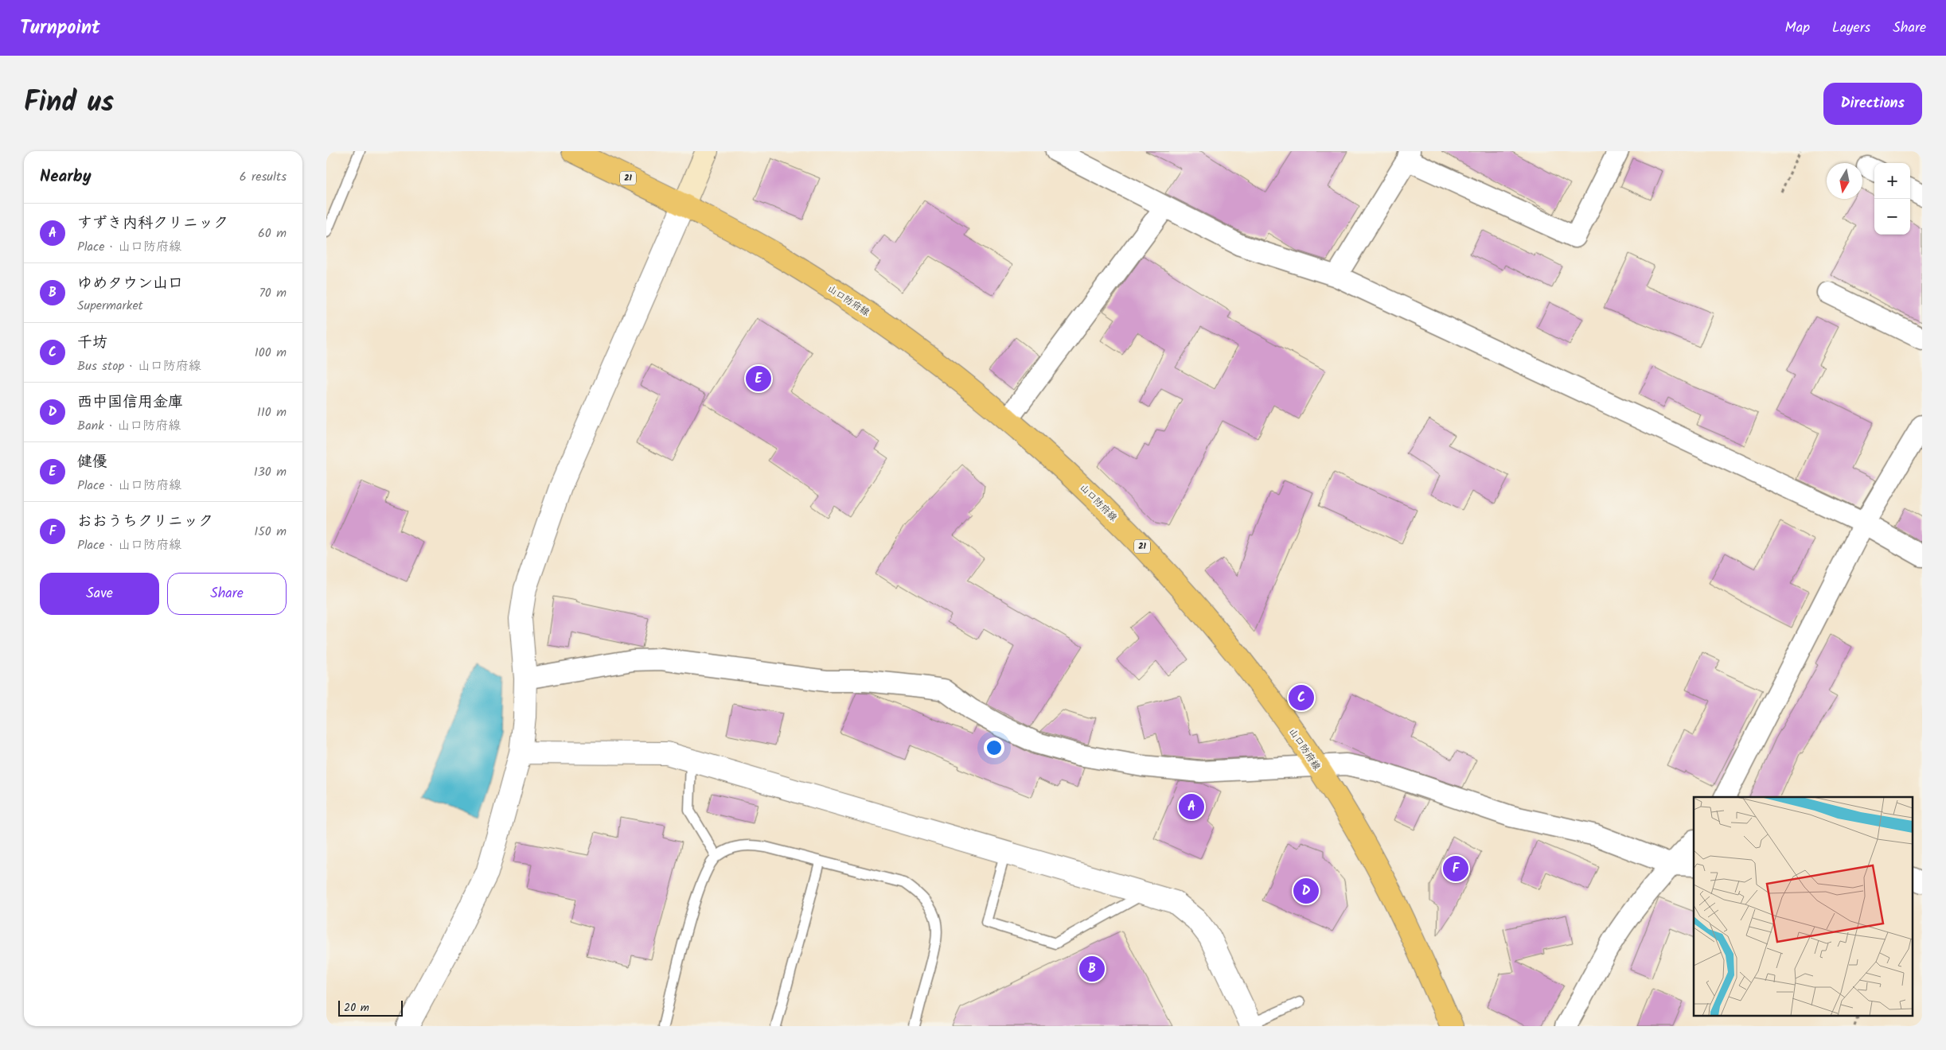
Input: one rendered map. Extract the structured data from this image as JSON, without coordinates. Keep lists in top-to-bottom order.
{
  "streets": {
    "main road": ["21", "山口防府線"]
  },
  "scale_bar": "20 m",
  "north": "bottom",
  "page": {
    "header": "Turnpoint",
    "nav": ["Map", "Layers", "Share"],
    "title": "Find us",
    "buttons": [
      "Directions",
      ["Save", "Share"]
    ],
    "heading": ["Nearby", "6 results"],
    "map_buttons": ["+", "−"],
    "list": [
      {
        "mark": "A",
        "name": "すずき内科クリニック",
        "note": "Place · 山口防府線",
        "value": "60 m"
      },
      {
        "mark": "B",
        "name": "ゆめタウン山口",
        "note": "Supermarket",
        "value": "70 m"
      },
      {
        "mark": "C",
        "name": "千坊",
        "note": "Bus stop · 山口防府線",
        "value": "100 m"
      },
      {
        "mark": "D",
        "name": "西中国信用金庫",
        "note": "Bank · 山口防府線",
        "value": "110 m"
      },
      {
        "mark": "E",
        "name": "健優",
        "note": "Place · 山口防府線",
        "value": "130 m"
      },
      {
        "mark": "F",
        "name": "おおうちクリニック",
        "note": "Place · 山口防府線",
        "value": "150 m"
      }
    ],
    "pins": [
      "E",
      "C",
      "A",
      "F",
      "D",
      "B"
    ],
    "scale": "20 m"
  }
}
